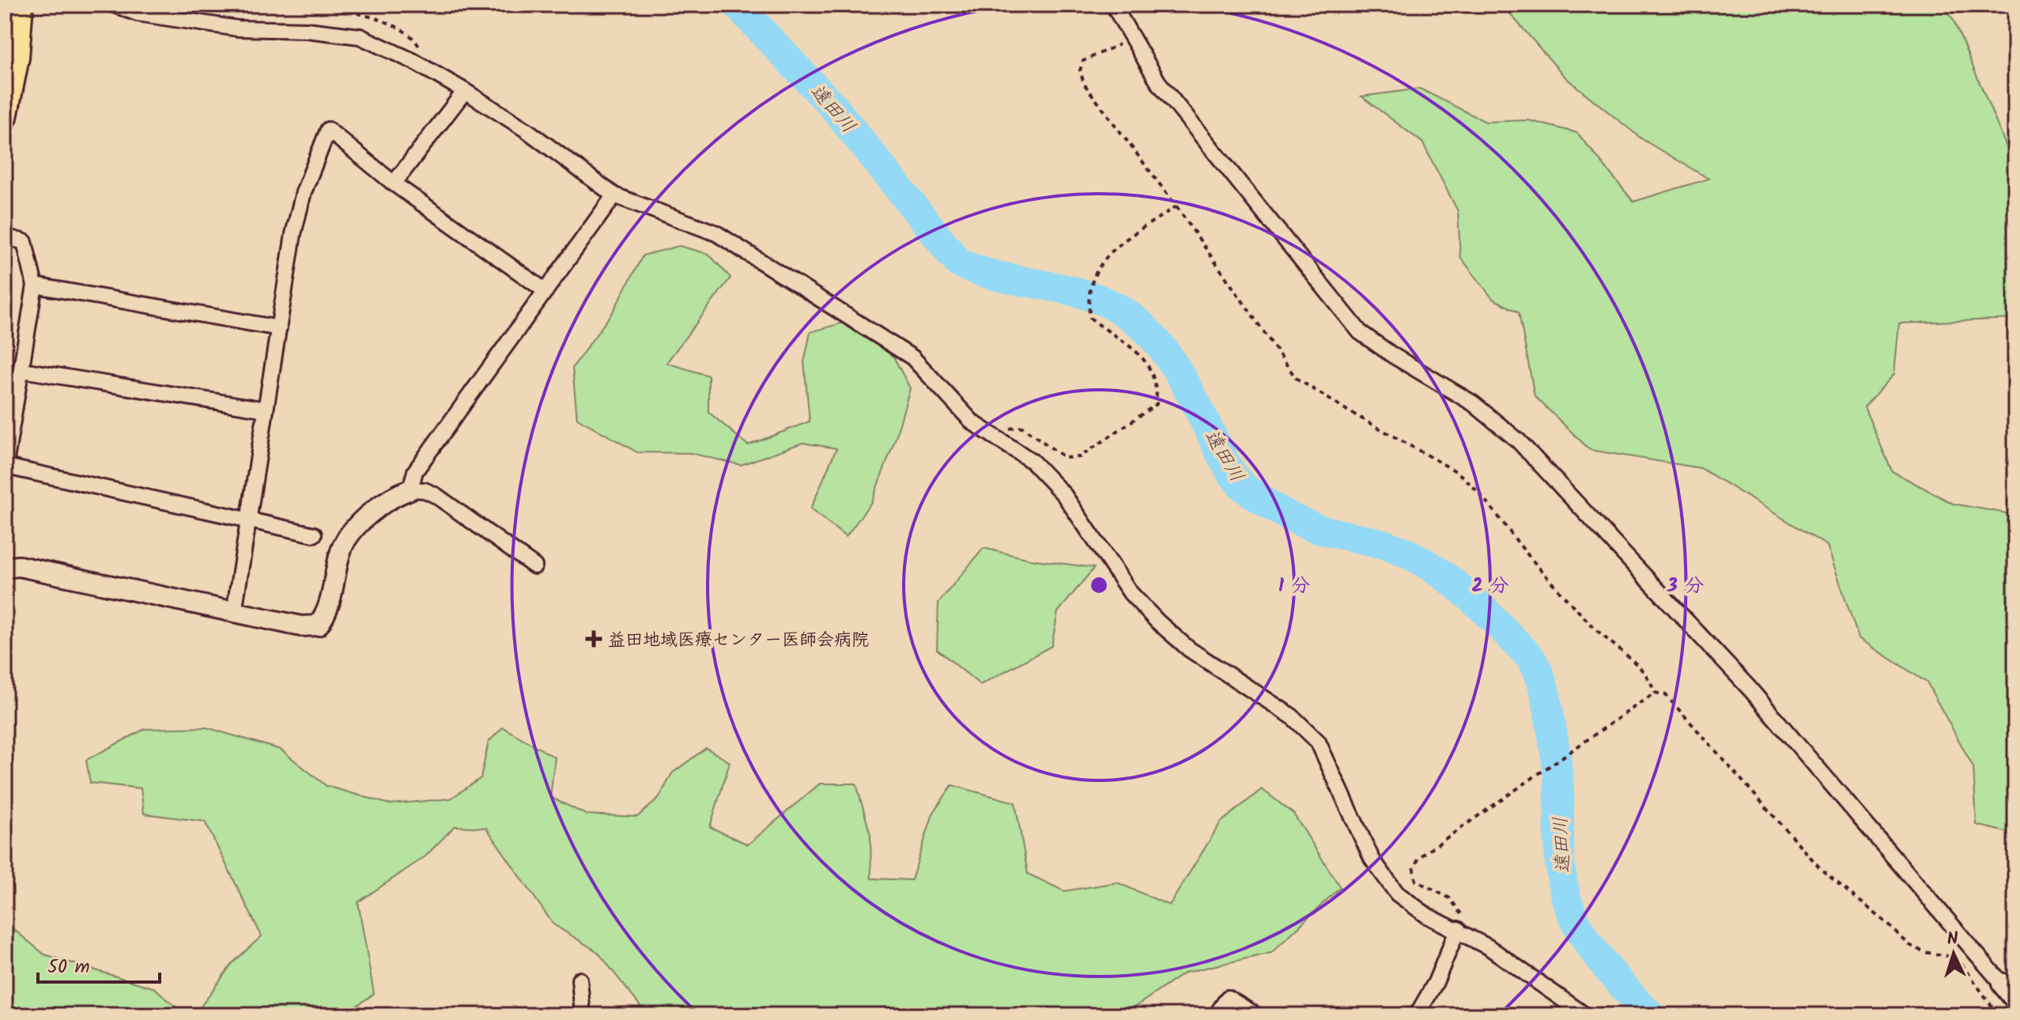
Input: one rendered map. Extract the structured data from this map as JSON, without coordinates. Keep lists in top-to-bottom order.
{
  "water": ["遠田川"],
  "places": {
    "health": ["益田地域医療センター医師会病院"]
  },
  "scale_bar": "50 m",
  "north": "top",
  "rings": ["1 分", "2 分", "3 分"]
}
